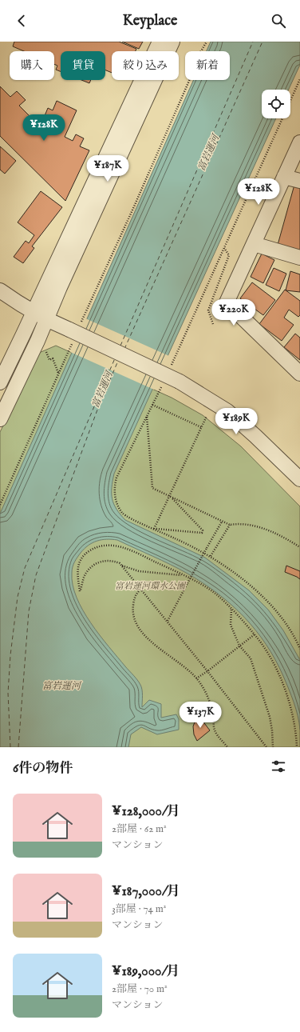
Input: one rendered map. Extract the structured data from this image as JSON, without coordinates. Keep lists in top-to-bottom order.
{
  "water": ["富岩運河"],
  "parks": ["富岩運河環水公園"],
  "page": {
    "header": "Keyplace",
    "chip": [
      "購入",
      "賃貸",
      "絞り込み",
      "新着"
    ],
    "price": [
      "¥128K",
      "¥187K",
      "¥128K",
      "¥220K",
      "¥189K",
      "¥137K"
    ],
    "heading": "6件の物件",
    "list": [
      {
        "name": "¥128,000/月",
        "note": "2部屋 · 62 m² · マンション"
      },
      {
        "name": "¥187,000/月",
        "note": "3部屋 · 74 m² · マンション"
      },
      {
        "name": "¥189,000/月",
        "note": "2部屋 · 70 m² · マンション"
      }
    ]
  }
}
